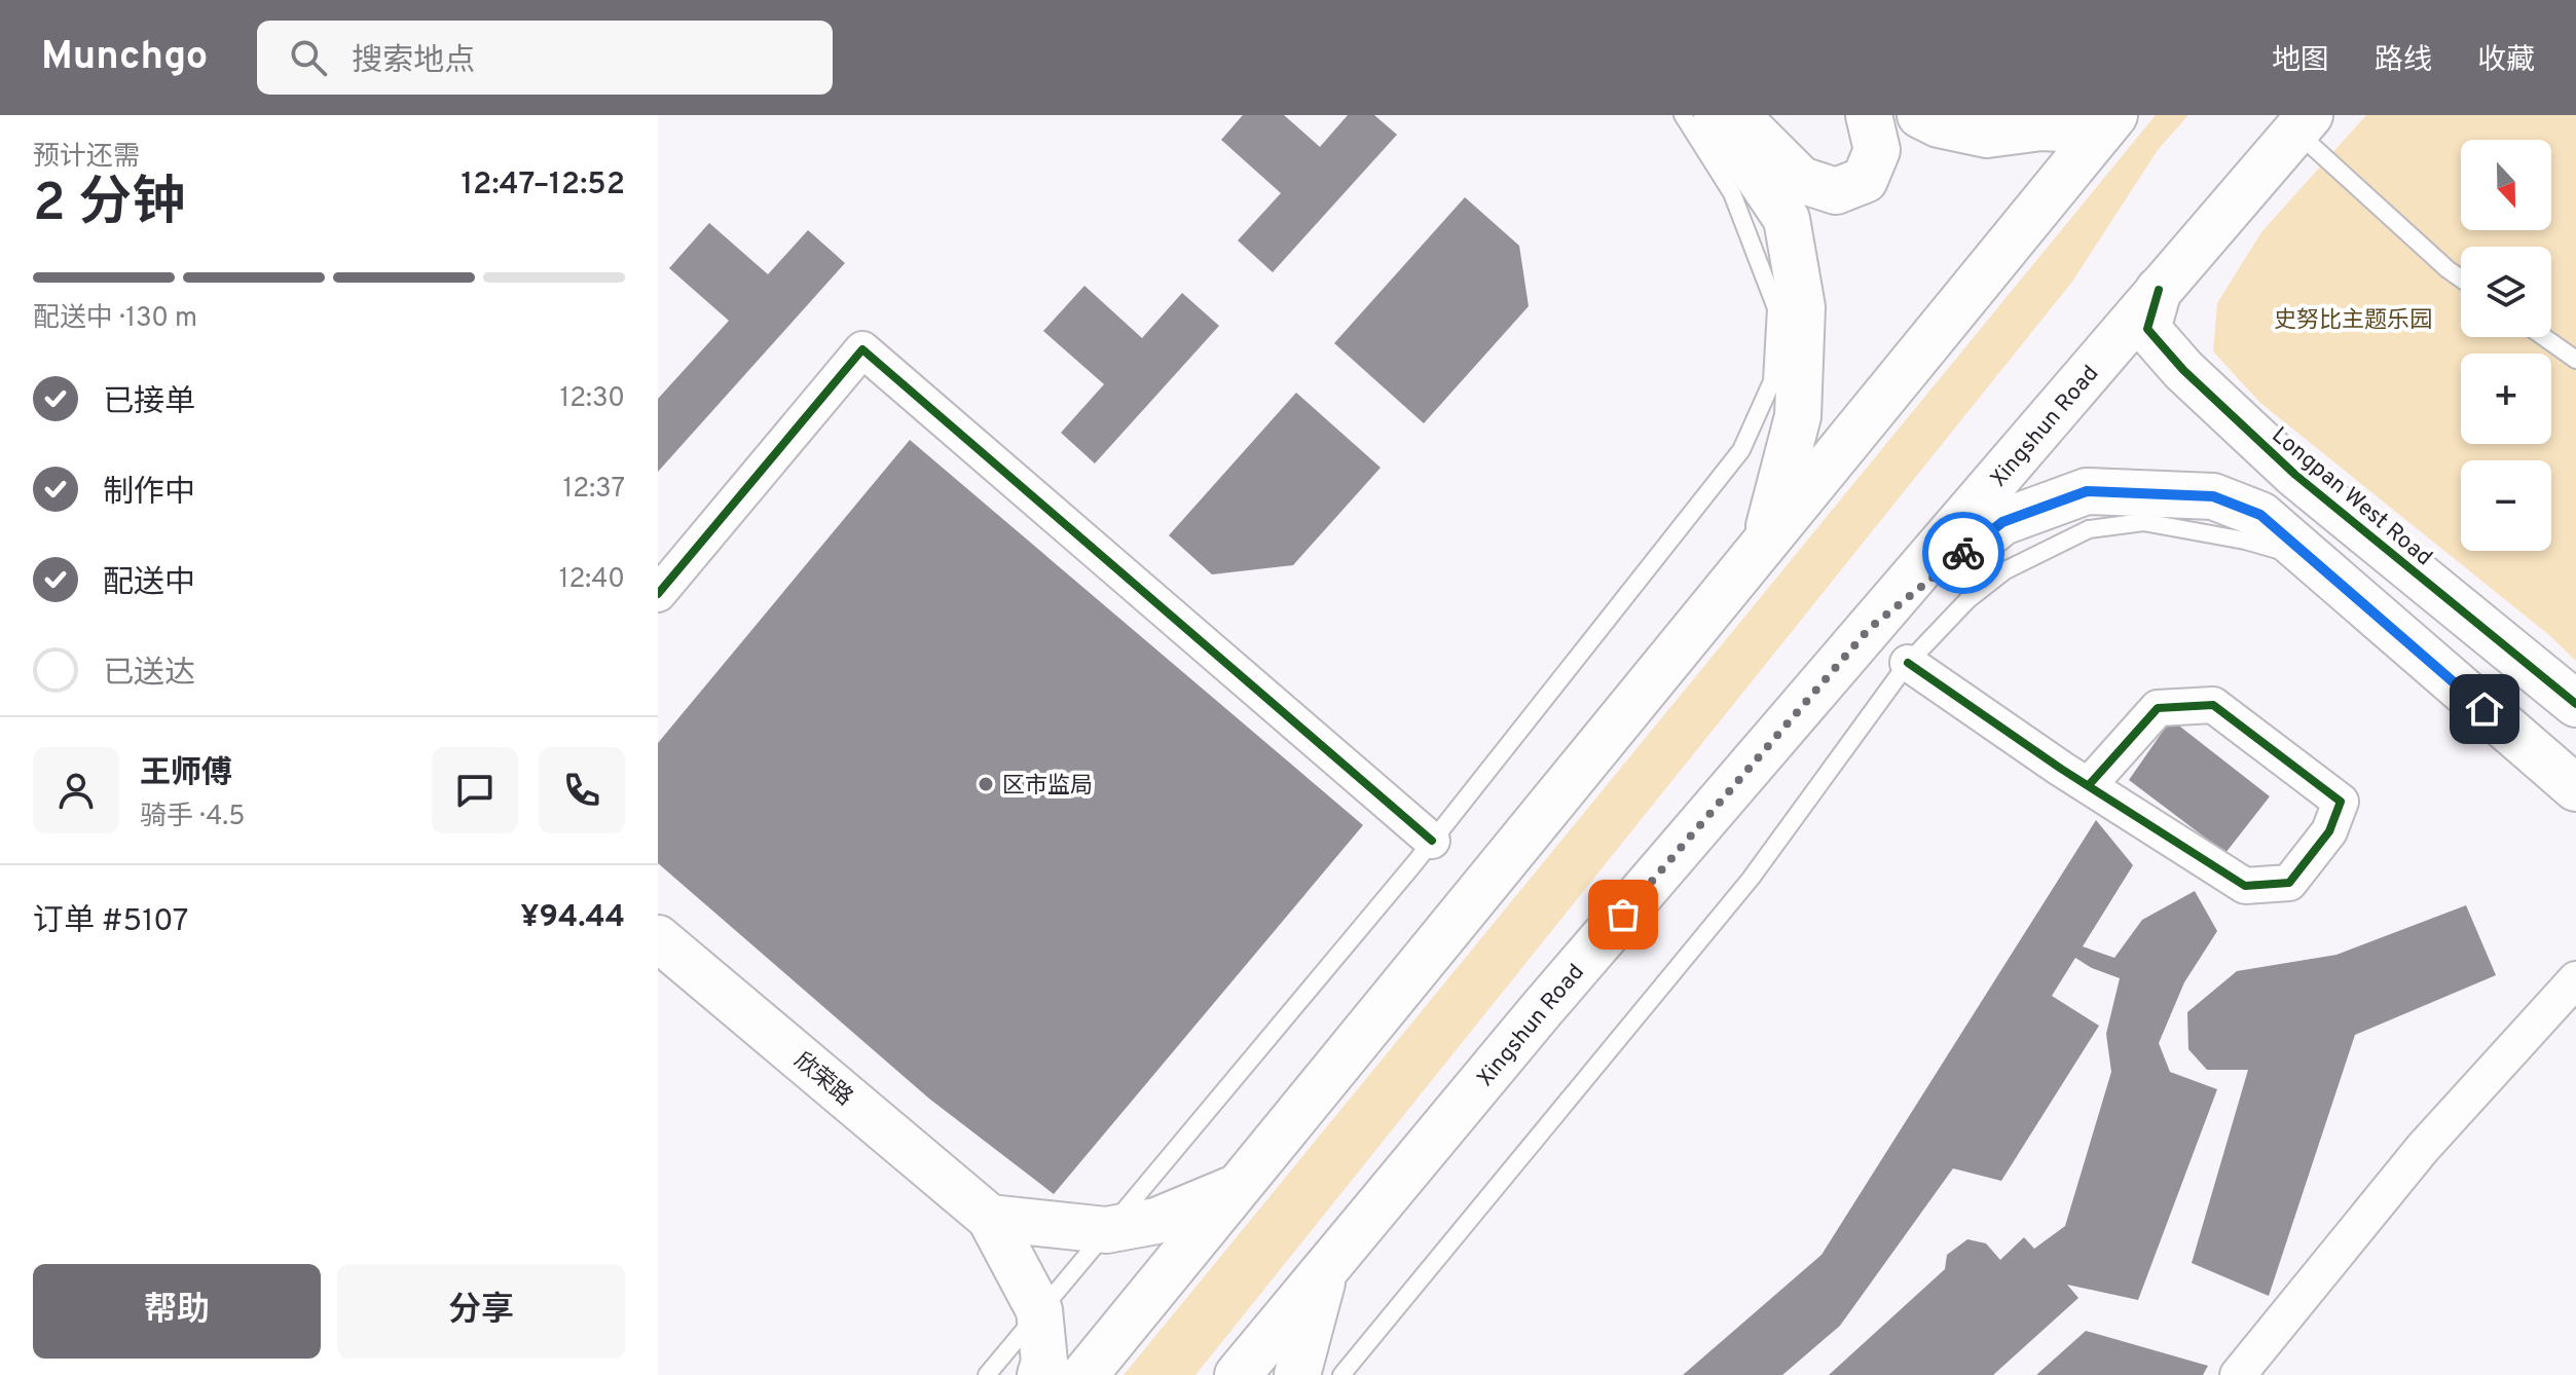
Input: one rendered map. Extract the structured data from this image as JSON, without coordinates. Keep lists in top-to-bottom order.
{
  "streets": {
    "main road": ["Xingshun Road", "Longpan West Road", "欣荣路"]
  },
  "crossings": [
    ["Xingshun Road", "Longpan West Road"]
  ],
  "parks": ["史努比主题乐园"],
  "places": ["区市监局"],
  "north": "bottom",
  "page": {
    "header": "Munchgo",
    "search": "搜索地点",
    "nav": ["地图", "路线", "收藏"],
    "heading": ["2 分钟", "预计还需", "12:47–12:52"],
    "panel": [
      "王师傅",
      "骑手 · 4.5",
      "订单 #5107",
      "¥94.44"
    ],
    "map_buttons": ["+", "−"],
    "bar": "配送中 · 130 m",
    "list": [
      ["已接单", "12:30"],
      ["制作中", "12:37"],
      ["配送中", "12:40"],
      "已送达"
    ],
    "buttons": ["帮助", "分享"]
  }
}
